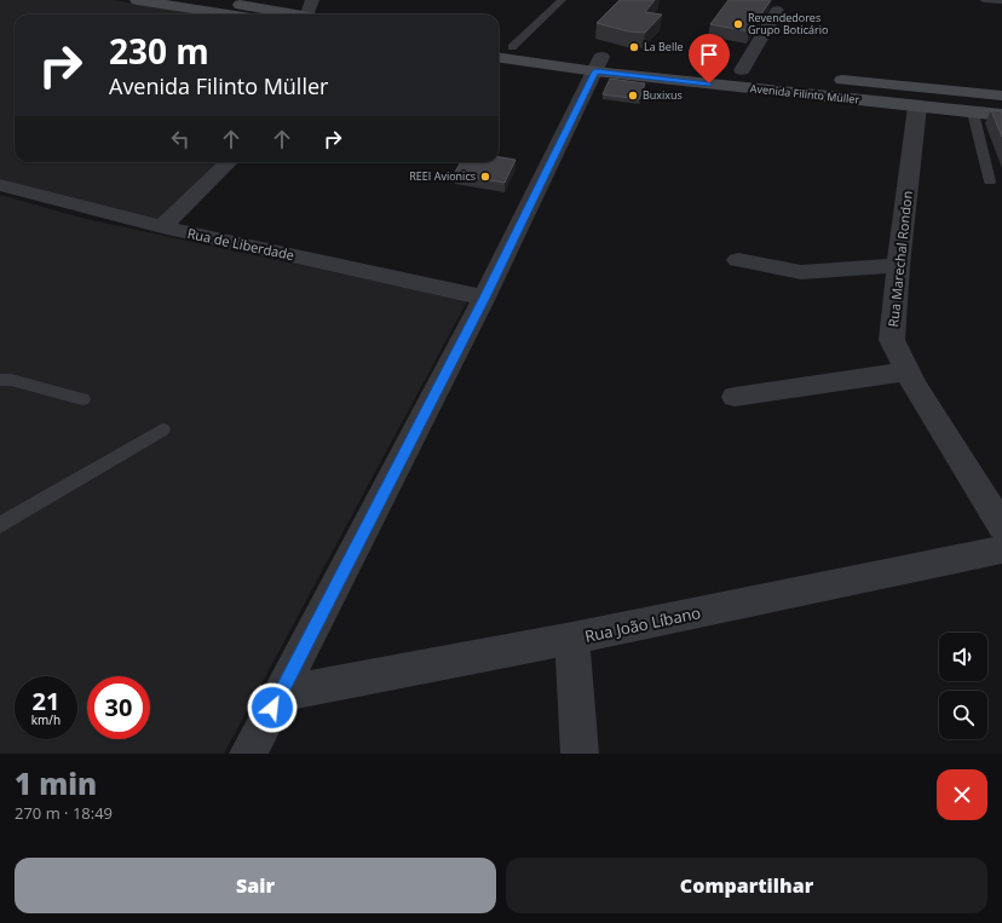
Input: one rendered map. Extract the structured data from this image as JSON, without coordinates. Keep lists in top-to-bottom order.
{
  "streets": {
    "main road": ["Avenida Filinto Müller"],
    "street": ["Rua de Liberdade", "Rua Marechal Rondon", "Rua João Líbano"]
  },
  "crossings": [
    ["Avenida Filinto Müller", "Rua Marechal Rondon"]
  ],
  "places": [
    "Revendedores Grupo Boticário",
    "La Belle",
    "Buxixus",
    "REEI Avionics"
  ],
  "page": {
    "turn": ["230 m", "Avenida Filinto Müller"],
    "speed": "21 km/h",
    "limit": "30",
    "heading": ["1 min", "270 m · 18:49"],
    "buttons": ["Sair", "Compartilhar"]
  }
}
